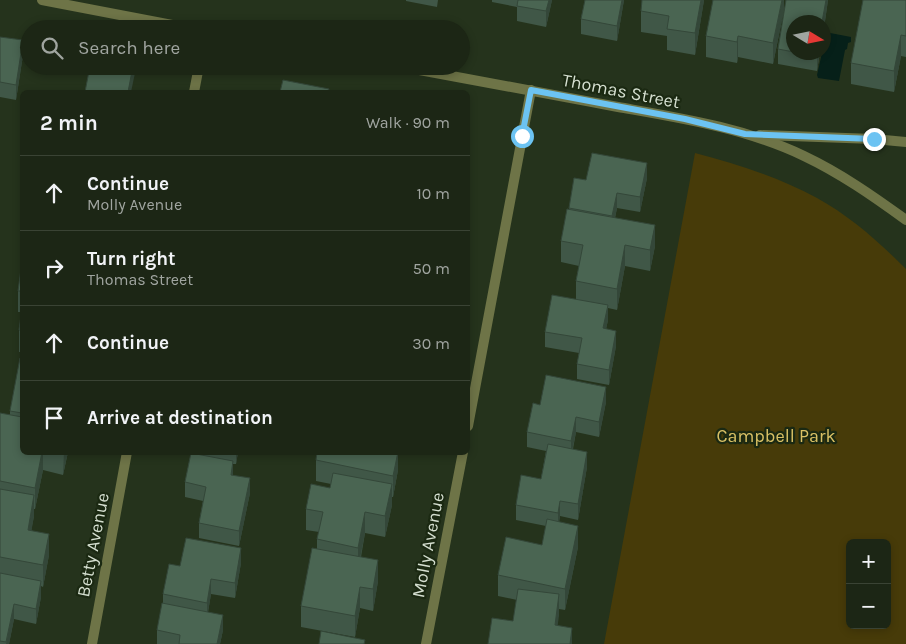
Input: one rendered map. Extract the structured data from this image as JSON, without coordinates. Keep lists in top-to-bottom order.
{
  "streets": {
    "street": ["Thomas Street", "Betty Avenue", "Molly Avenue"]
  },
  "parks": ["Campbell Park"],
  "north": "right",
  "page": {
    "search": "Search here",
    "heading": ["2 min", "Walk · 90 m"],
    "list": [
      ["Continue", "Molly Avenue", "10 m"],
      ["Turn right", "Thomas Street", "50 m"],
      ["Continue", "30 m"],
      "Arrive at destination"
    ],
    "map_buttons": ["+", "−"]
  }
}
